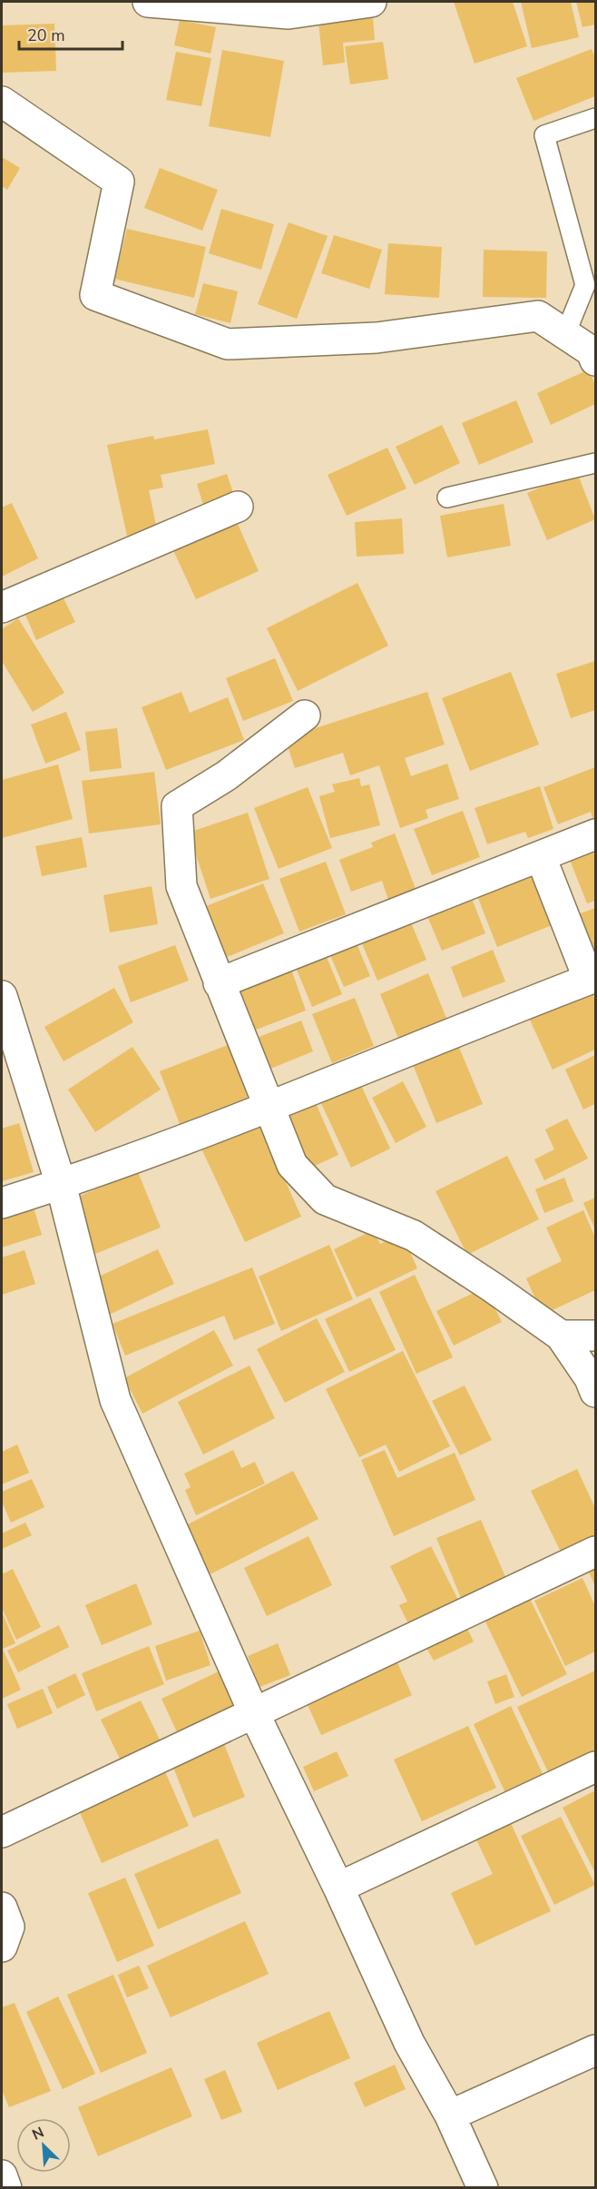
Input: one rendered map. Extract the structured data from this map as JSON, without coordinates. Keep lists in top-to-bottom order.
{
  "scale_bar": "20 m",
  "north": "top left"
}
